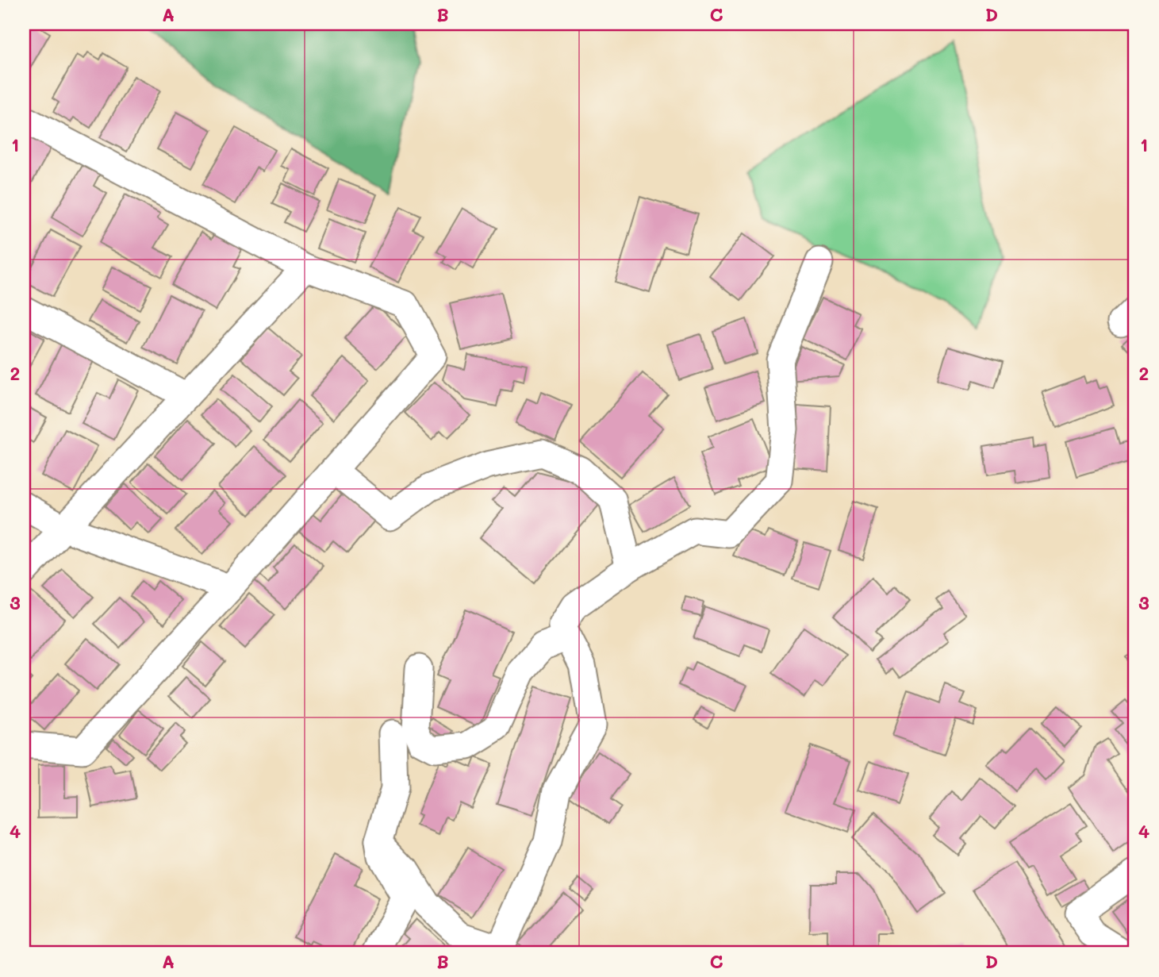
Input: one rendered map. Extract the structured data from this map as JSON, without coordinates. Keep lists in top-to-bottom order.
{
  "grid": {
    "columns": [
      "A",
      "B",
      "C",
      "D"
    ],
    "rows": [
      "1",
      "2",
      "3",
      "4"
    ]
  }
}
